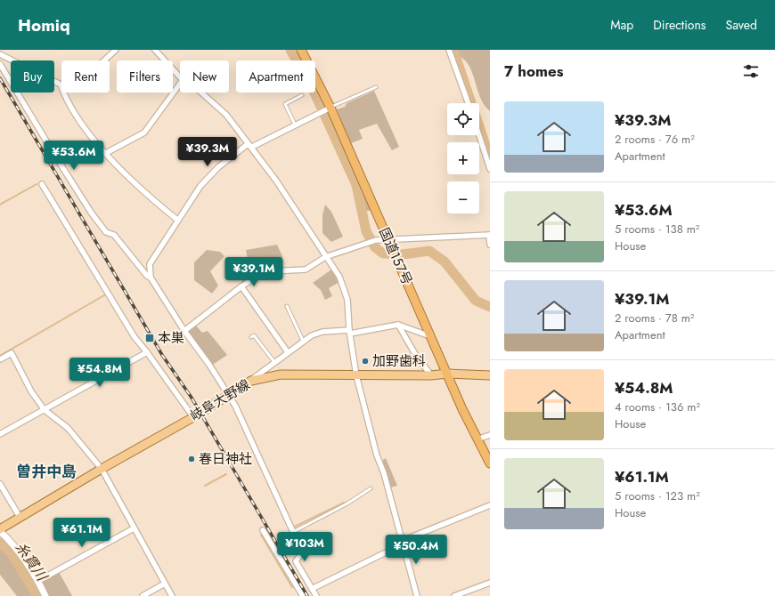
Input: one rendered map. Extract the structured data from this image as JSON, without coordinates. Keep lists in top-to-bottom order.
{
  "streets": {
    "highway": ["国道157号"],
    "main road": ["岐阜大野線"]
  },
  "crossings": [
    ["国道157号", "岐阜大野線"]
  ],
  "districts": ["曽井中島"],
  "water": ["糸貫川"],
  "places": {
    "transit": ["本巣"],
    "other": ["加野歯科", "春日神社"]
  },
  "page": {
    "header": "Homiq",
    "nav": ["Map", "Directions", "Saved"],
    "heading": "7 homes",
    "chip": [
      "Buy",
      "Rent",
      "Filters",
      "New",
      "Apartment"
    ],
    "list": [
      {
        "name": "¥39.3M",
        "note": "2 rooms · 76 m² · Apartment"
      },
      {
        "name": "¥53.6M",
        "note": "5 rooms · 138 m² · House"
      },
      {
        "name": "¥39.1M",
        "note": "2 rooms · 78 m² · Apartment"
      },
      {
        "name": "¥54.8M",
        "note": "4 rooms · 136 m² · House"
      },
      {
        "name": "¥61.1M",
        "note": "5 rooms · 123 m² · House"
      }
    ],
    "map_buttons": ["+", "−"],
    "price": [
      "¥39.3M",
      "¥53.6M",
      "¥39.1M",
      "¥54.8M",
      "¥61.1M",
      "¥103M",
      "¥50.4M"
    ]
  }
}
